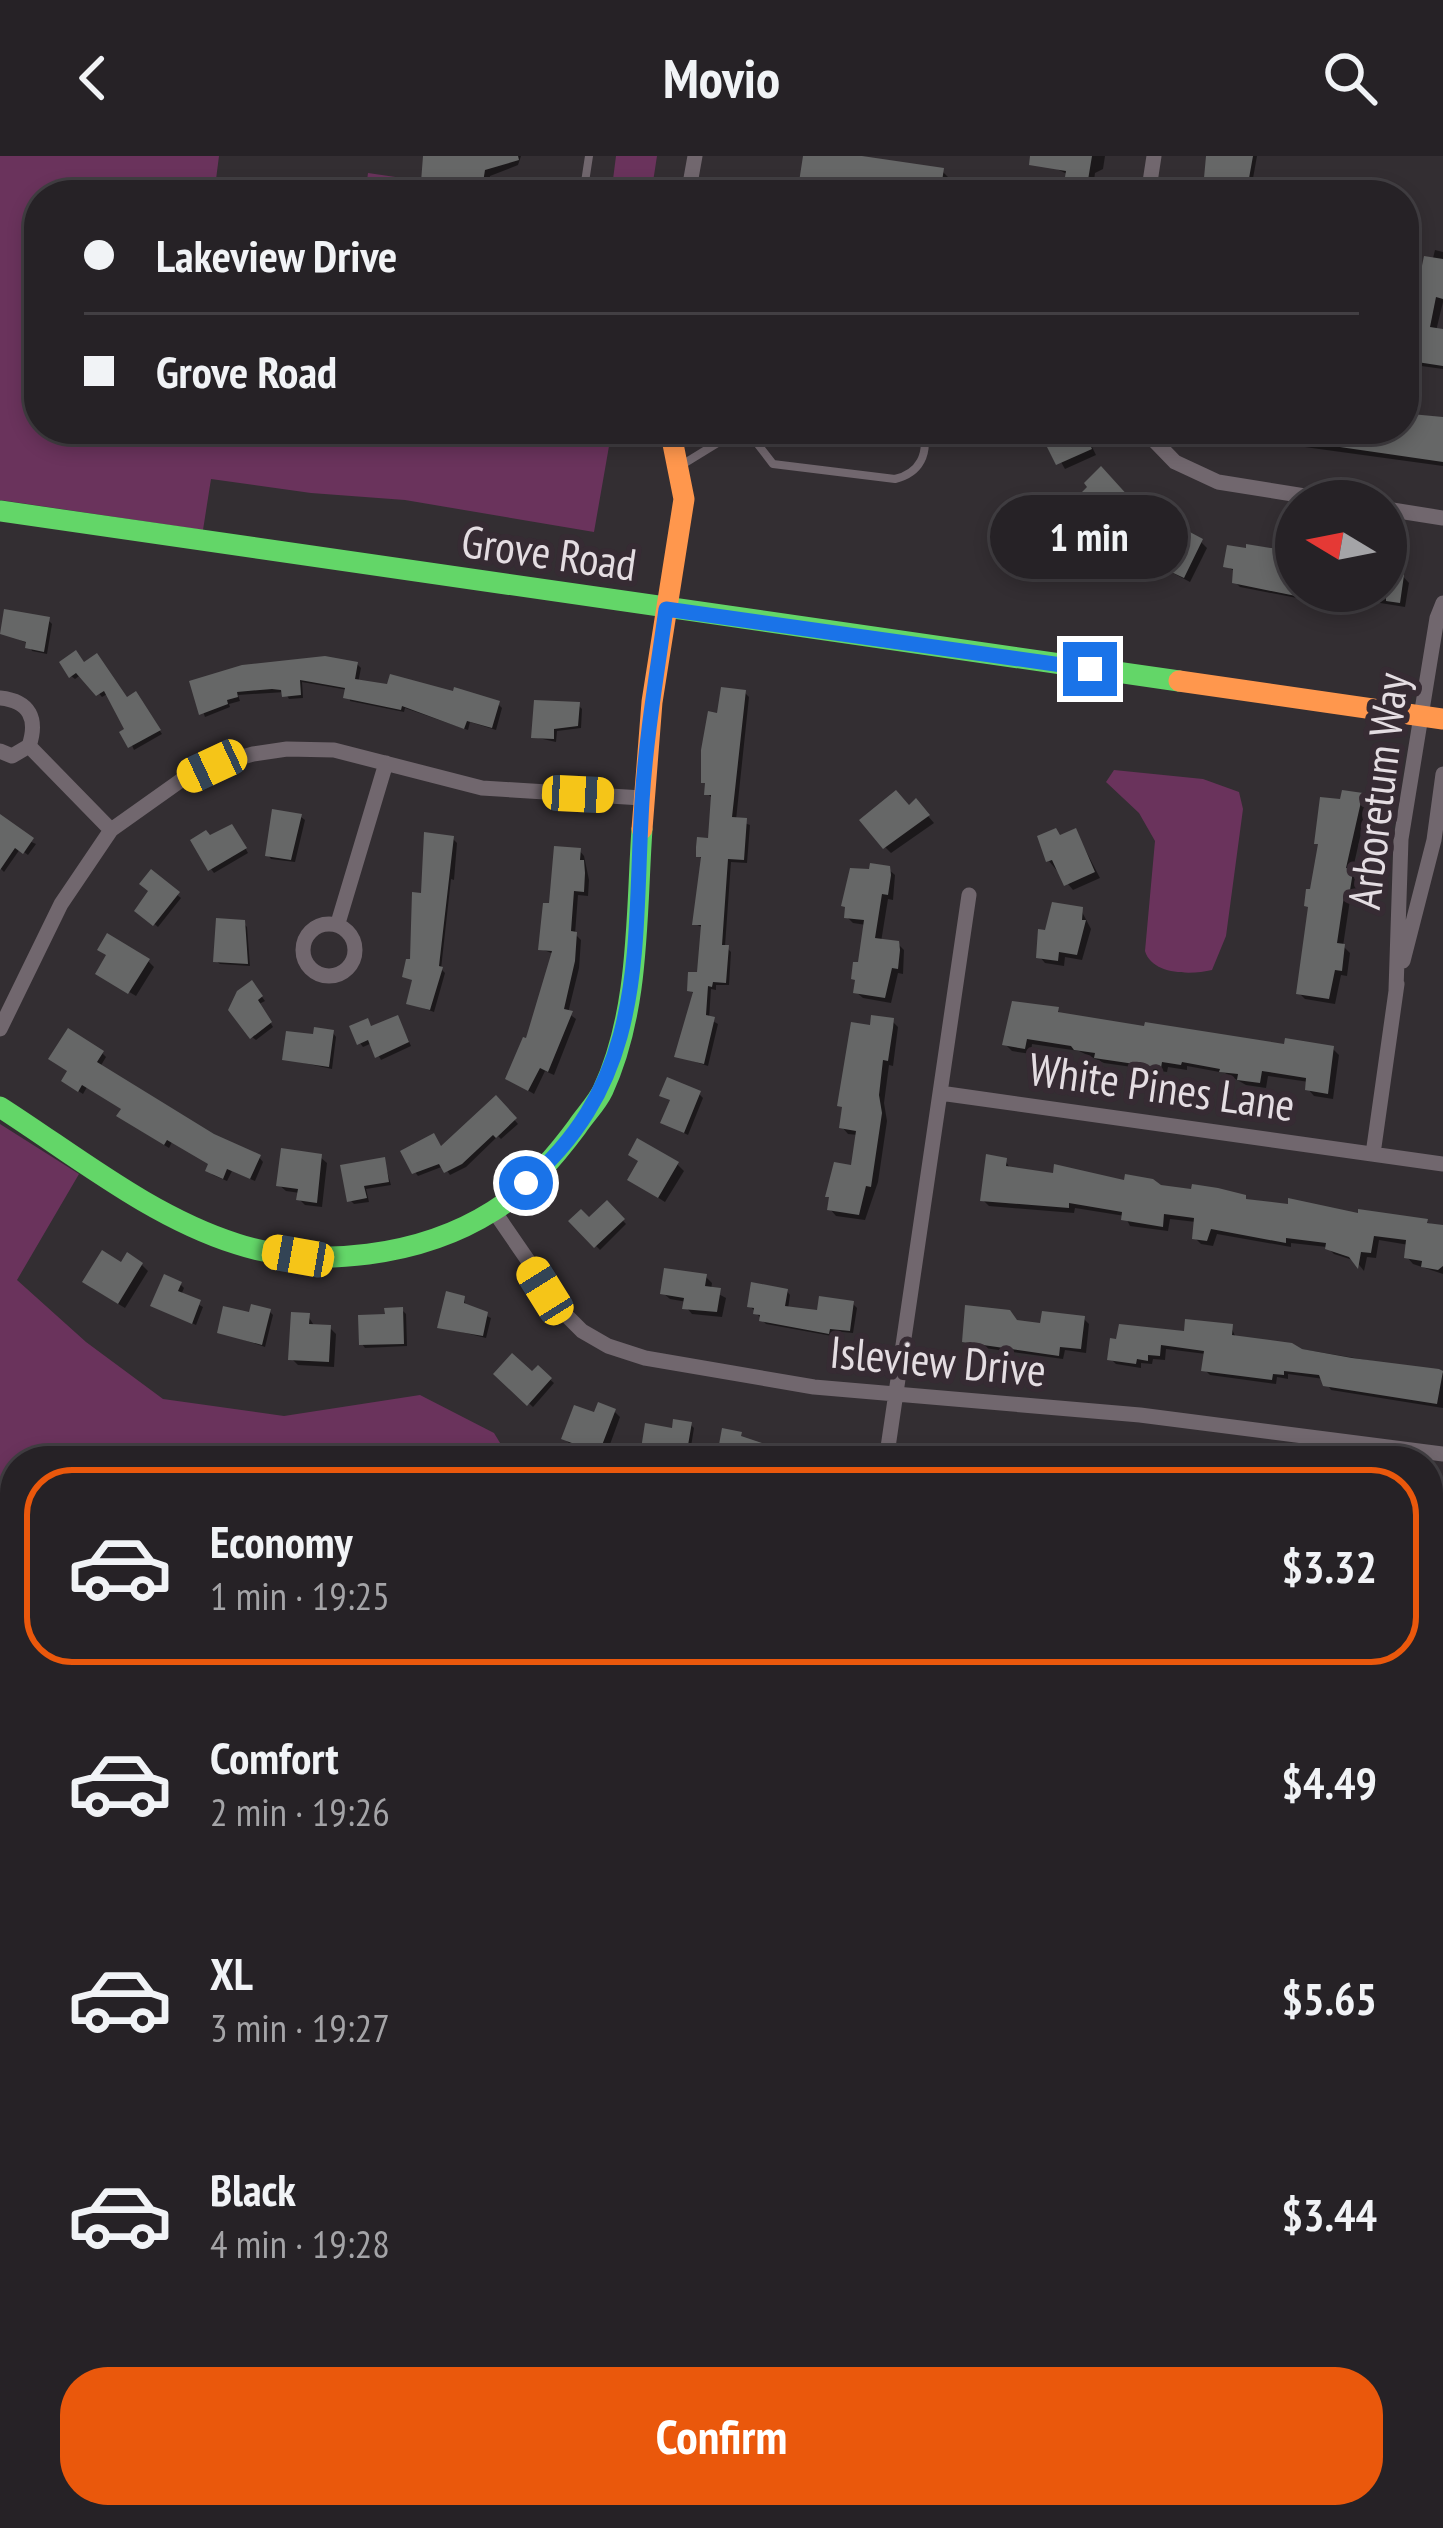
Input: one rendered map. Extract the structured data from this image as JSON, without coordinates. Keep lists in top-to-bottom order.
{
  "streets": {
    "street": [
      "Grove Road",
      "Arboretum Way",
      "White Pines Lane",
      "Isleview Drive"
    ]
  },
  "crossings": [
    ["Grove Road", "Arboretum Way"],
    ["Arboretum Way", "White Pines Lane"]
  ],
  "north": "left",
  "page": {
    "header": "Movio",
    "banner": ["Lakeview Drive", "Grove Road"],
    "bubble": "1 min",
    "list": [
      {
        "name": "Economy",
        "note": "1 min · 19:25",
        "value": "$3.32"
      },
      {
        "name": "Comfort",
        "note": "2 min · 19:26",
        "value": "$4.49"
      },
      {
        "name": "XL",
        "note": "3 min · 19:27",
        "value": "$5.65"
      },
      {
        "name": "Black",
        "note": "4 min · 19:28",
        "value": "$3.44"
      }
    ],
    "buttons": "Confirm"
  }
}
